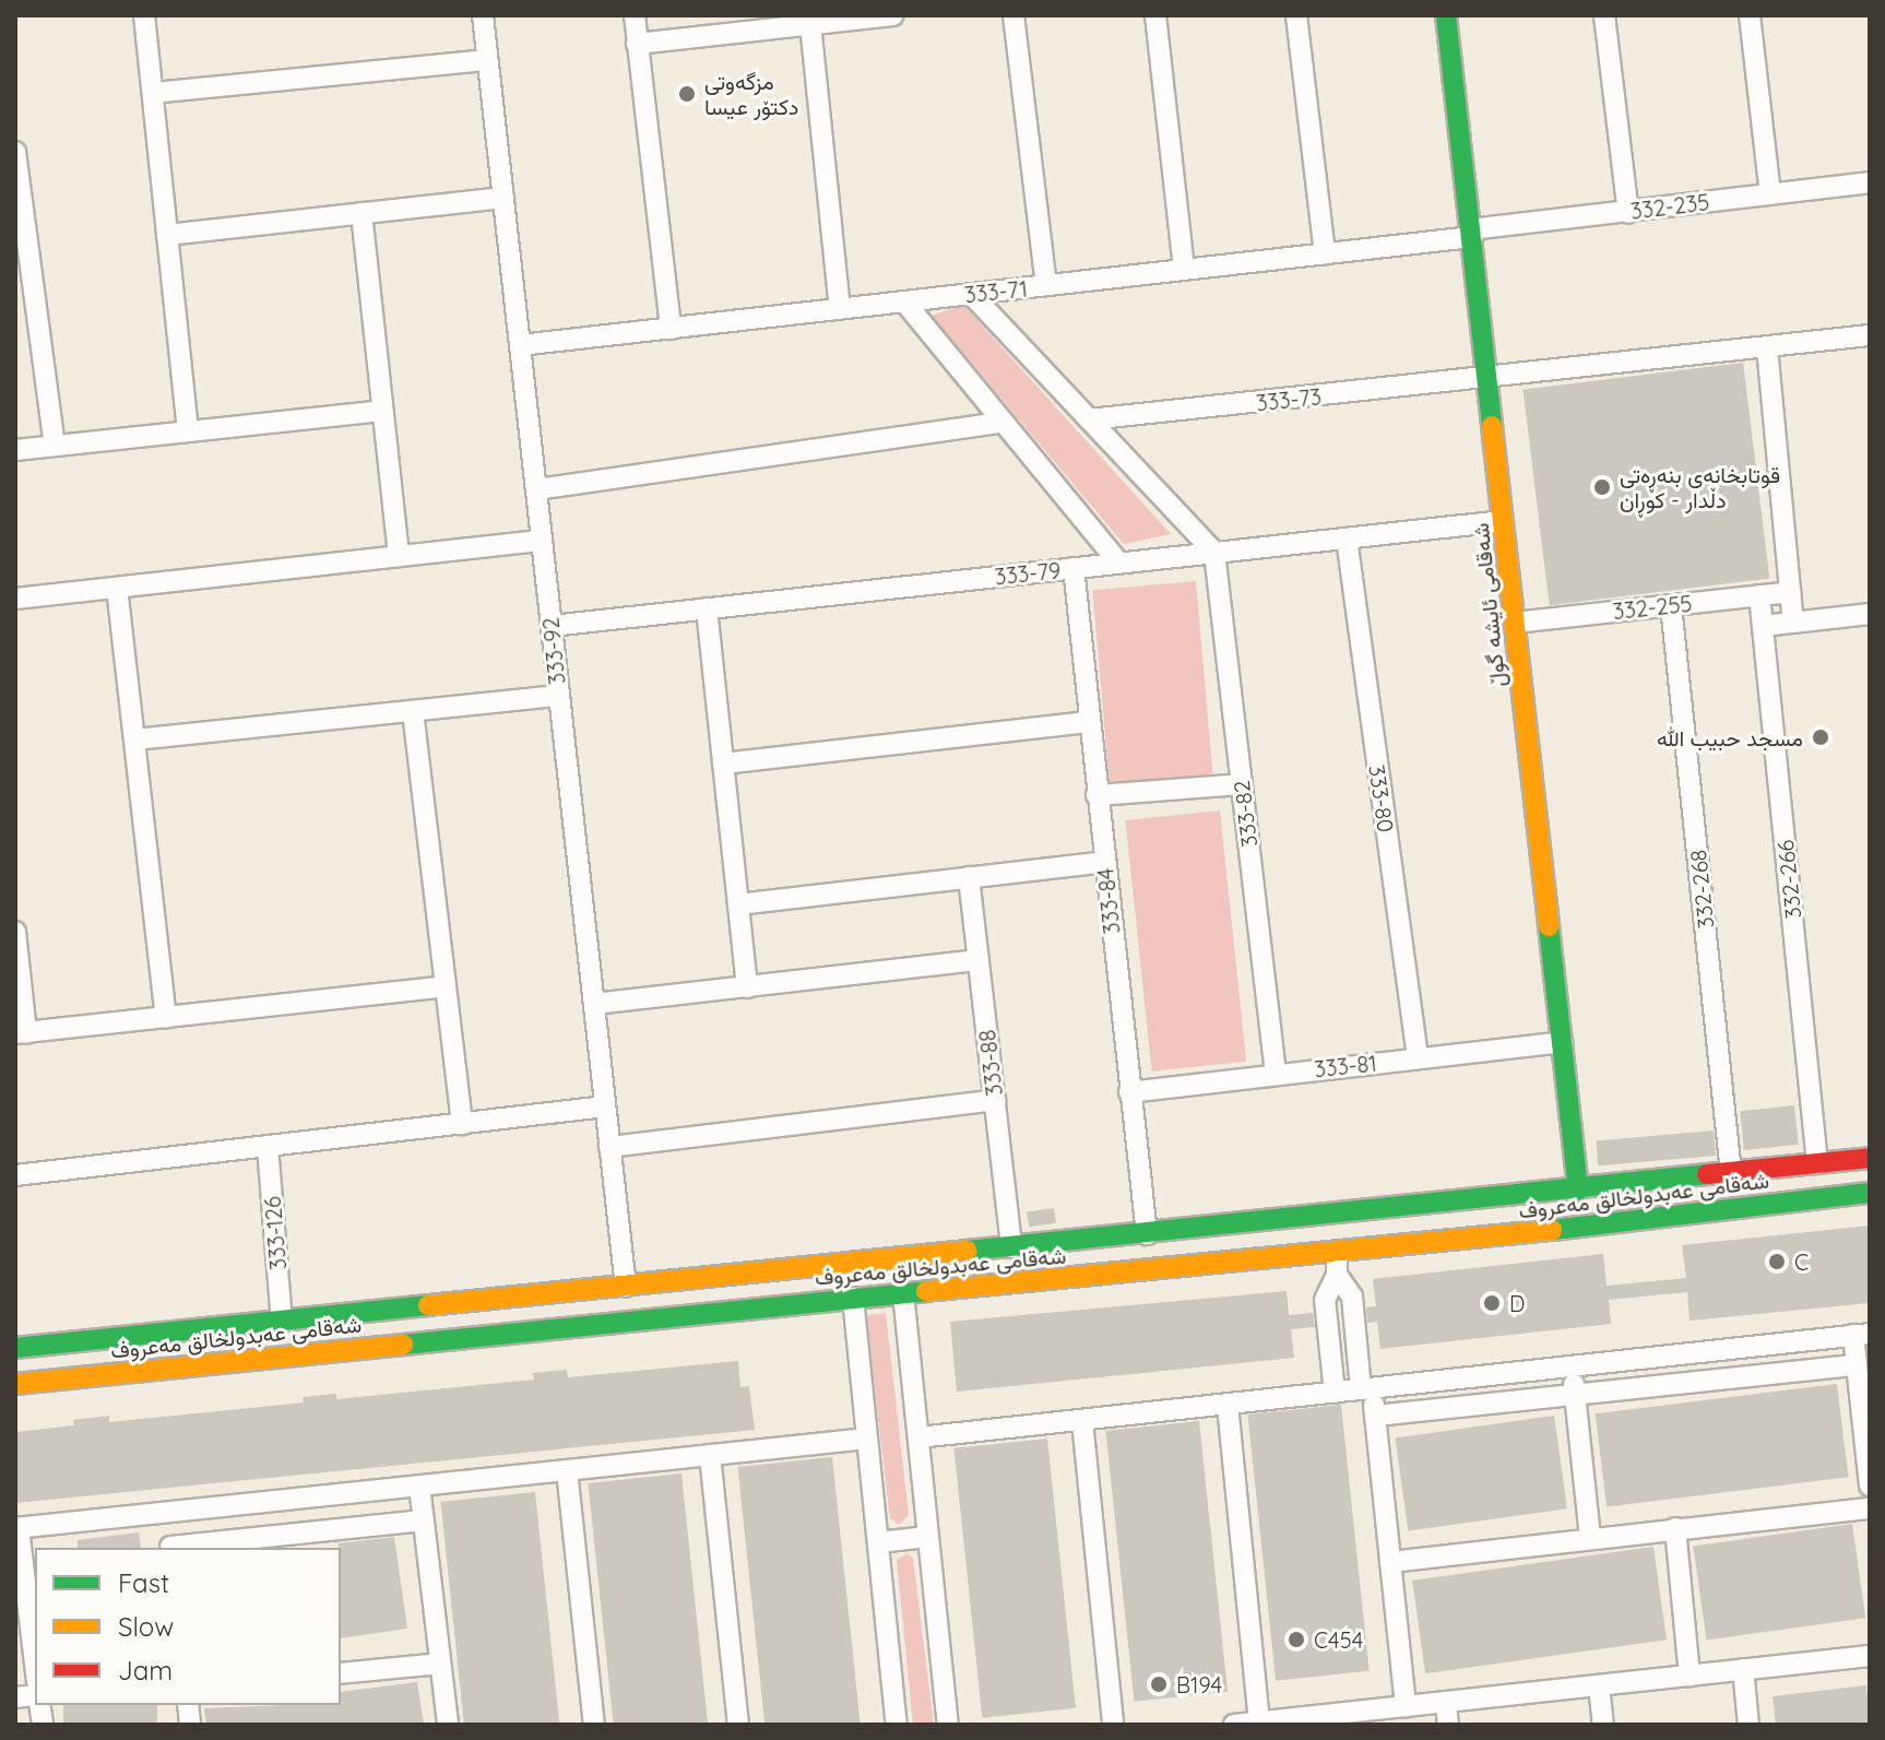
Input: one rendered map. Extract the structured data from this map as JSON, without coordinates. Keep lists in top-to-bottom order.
{
  "streets": {
    "main road": ["شەقامی ئایشە گوڵ", "شەقامی عەبدولخالق مەعروف"],
    "street": [
      "332-235",
      "333-71",
      "333-73",
      "333-79",
      "332-255",
      "333-92",
      "333-80",
      "333-82",
      "332-266",
      "332-268",
      "333-84",
      "333-88",
      "333-81",
      "333-126"
    ]
  },
  "crossings": [
    ["332-235", "333-71"],
    ["332-235", "شەقامی ئایشە گوڵ"],
    ["333-71", "شەقامی ئایشە گوڵ"],
    ["333-71", "333-92"],
    ["333-73", "شەقامی ئایشە گوڵ"],
    ["333-79", "شەقامی ئایشە گوڵ"],
    ["333-79", "333-92"],
    ["333-79", "333-80"],
    ["333-79", "333-82"],
    ["333-79", "333-84"],
    ["شەقامی ئایشە گوڵ", "332-255"],
    ["شەقامی ئایشە گوڵ", "333-81"],
    ["شەقامی ئایشە گوڵ", "شەقامی عەبدولخالق مەعروف"],
    ["332-255", "332-266"],
    ["332-255", "332-268"],
    ["333-92", "شەقامی عەبدولخالق مەعروف"],
    ["333-80", "333-81"],
    ["333-82", "333-81"],
    ["332-266", "شەقامی عەبدولخالق مەعروف"],
    ["332-268", "شەقامی عەبدولخالق مەعروف"],
    ["333-84", "333-81"],
    ["333-84", "شەقامی عەبدولخالق مەعروف"],
    ["333-88", "شەقامی عەبدولخالق مەعروف"],
    ["شەقامی عەبدولخالق مەعروف", "333-126"]
  ],
  "places": [
    "مزگەوتی دکتۆر عیسا",
    "قوتابخانەی بنەڕەتی دڵدار - کوڕان",
    "مسجد حبيب الله",
    "C",
    "D",
    "C454",
    "B194"
  ],
  "legend": ["Fast", "Slow", "Jam"]
}
